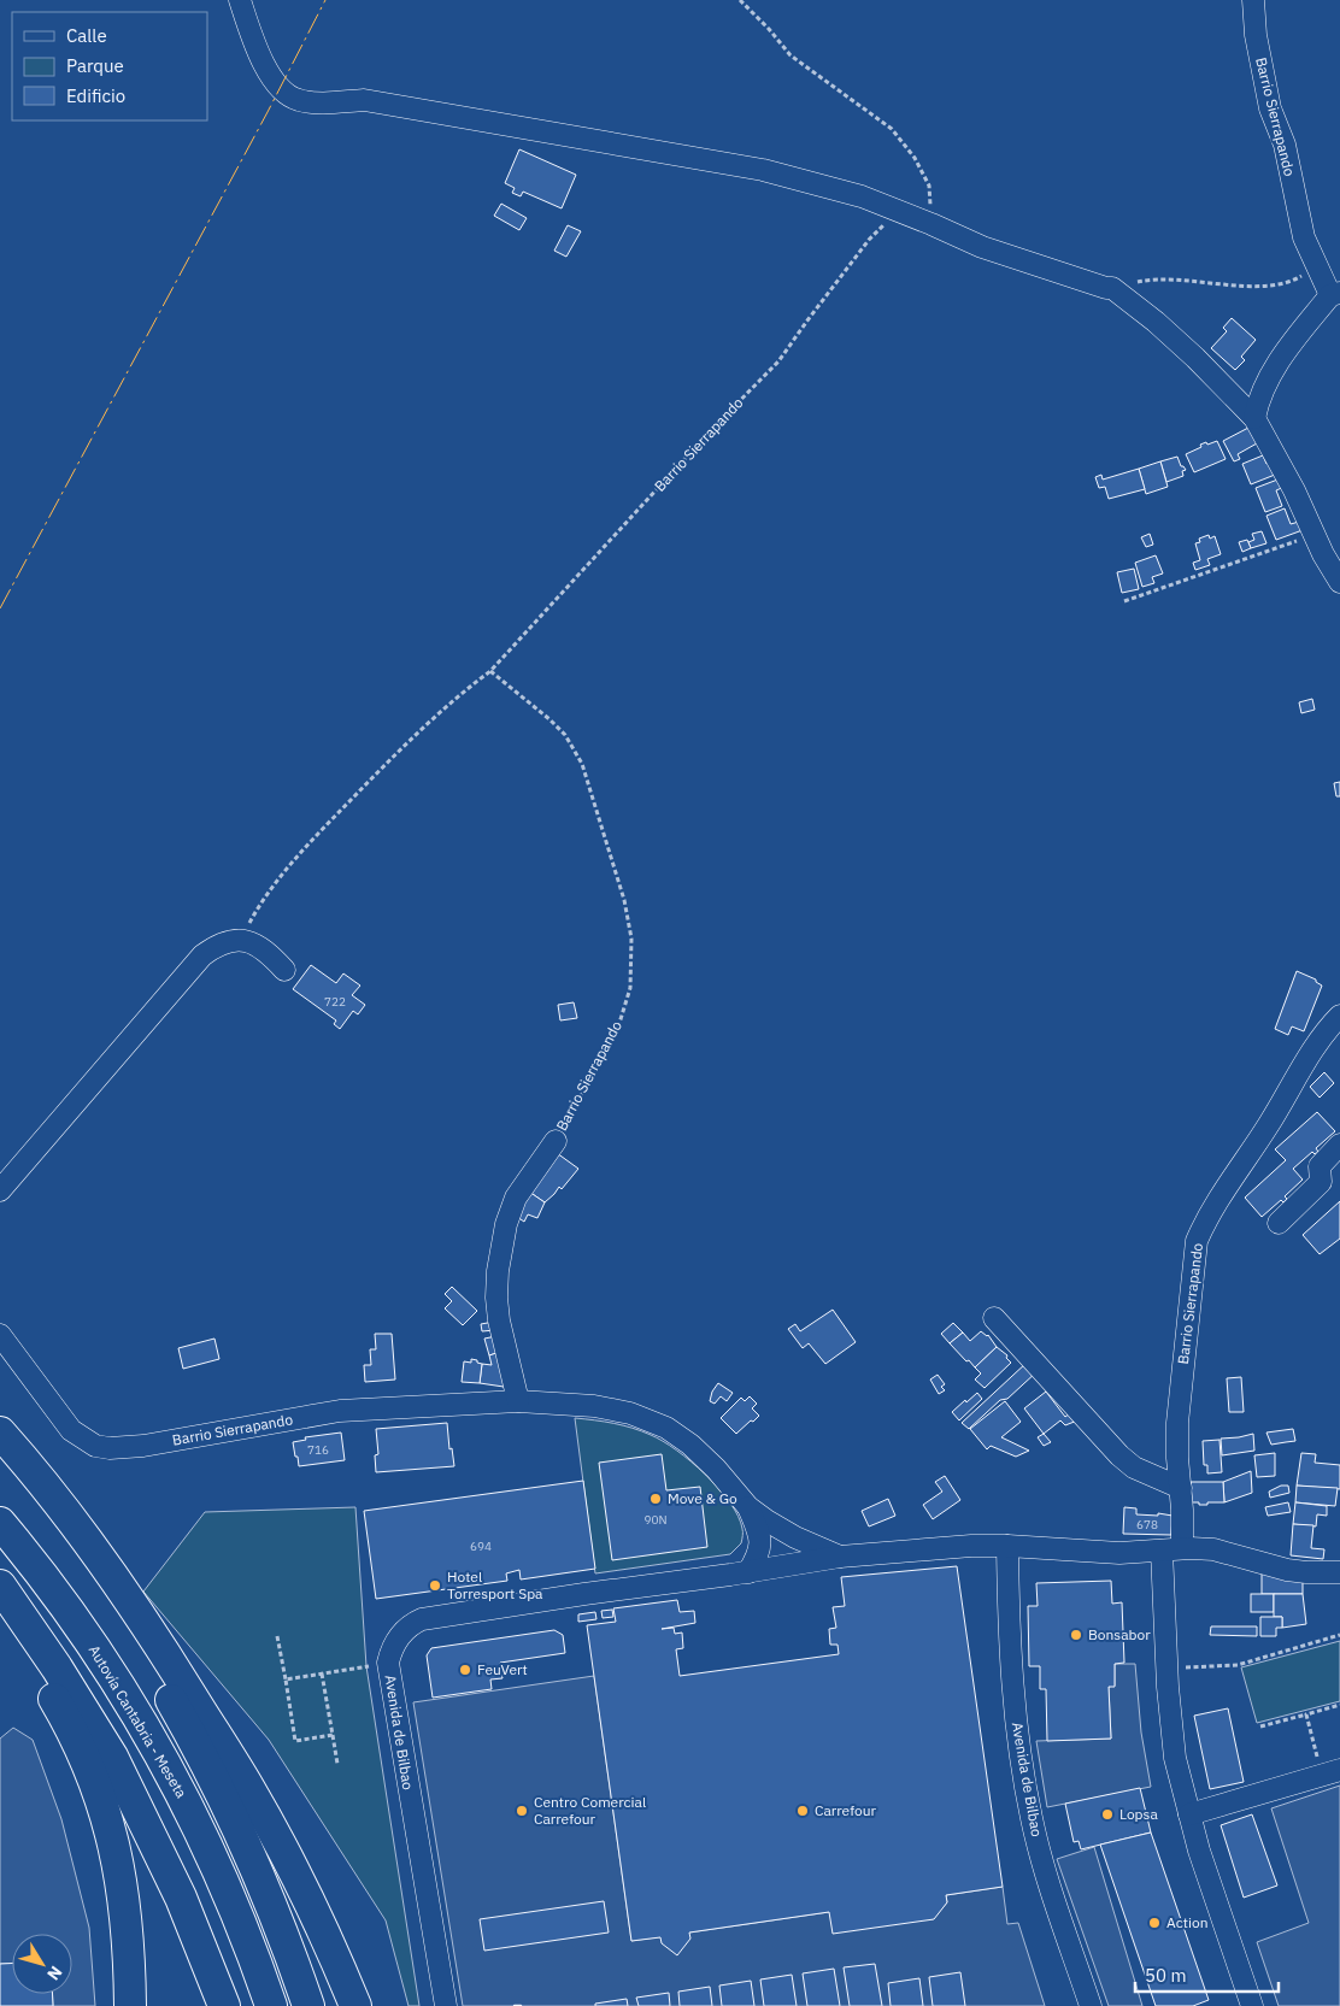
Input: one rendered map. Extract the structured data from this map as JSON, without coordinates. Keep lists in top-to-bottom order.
{
  "streets": {
    "highway": ["Autovía Cantabria - Meseta"],
    "street": ["Barrio Sierrapando", "Avenida de Bilbao"]
  },
  "crossings": [
    ["Barrio Sierrapando", "Avenida de Bilbao"]
  ],
  "places": [
    "Move & Go",
    "Hotel Torresport Spa",
    "Bonsabor",
    "FeuVert",
    "Centro Comercial Carrefour",
    "Carrefour",
    "Lopsa",
    "Action"
  ],
  "house_numbers": [
    "722",
    "716",
    "90N",
    "678",
    "694"
  ],
  "legend": ["Calle", "Parque", "Edificio"],
  "scale_bar": "50 m",
  "north": "bottom right"
}
